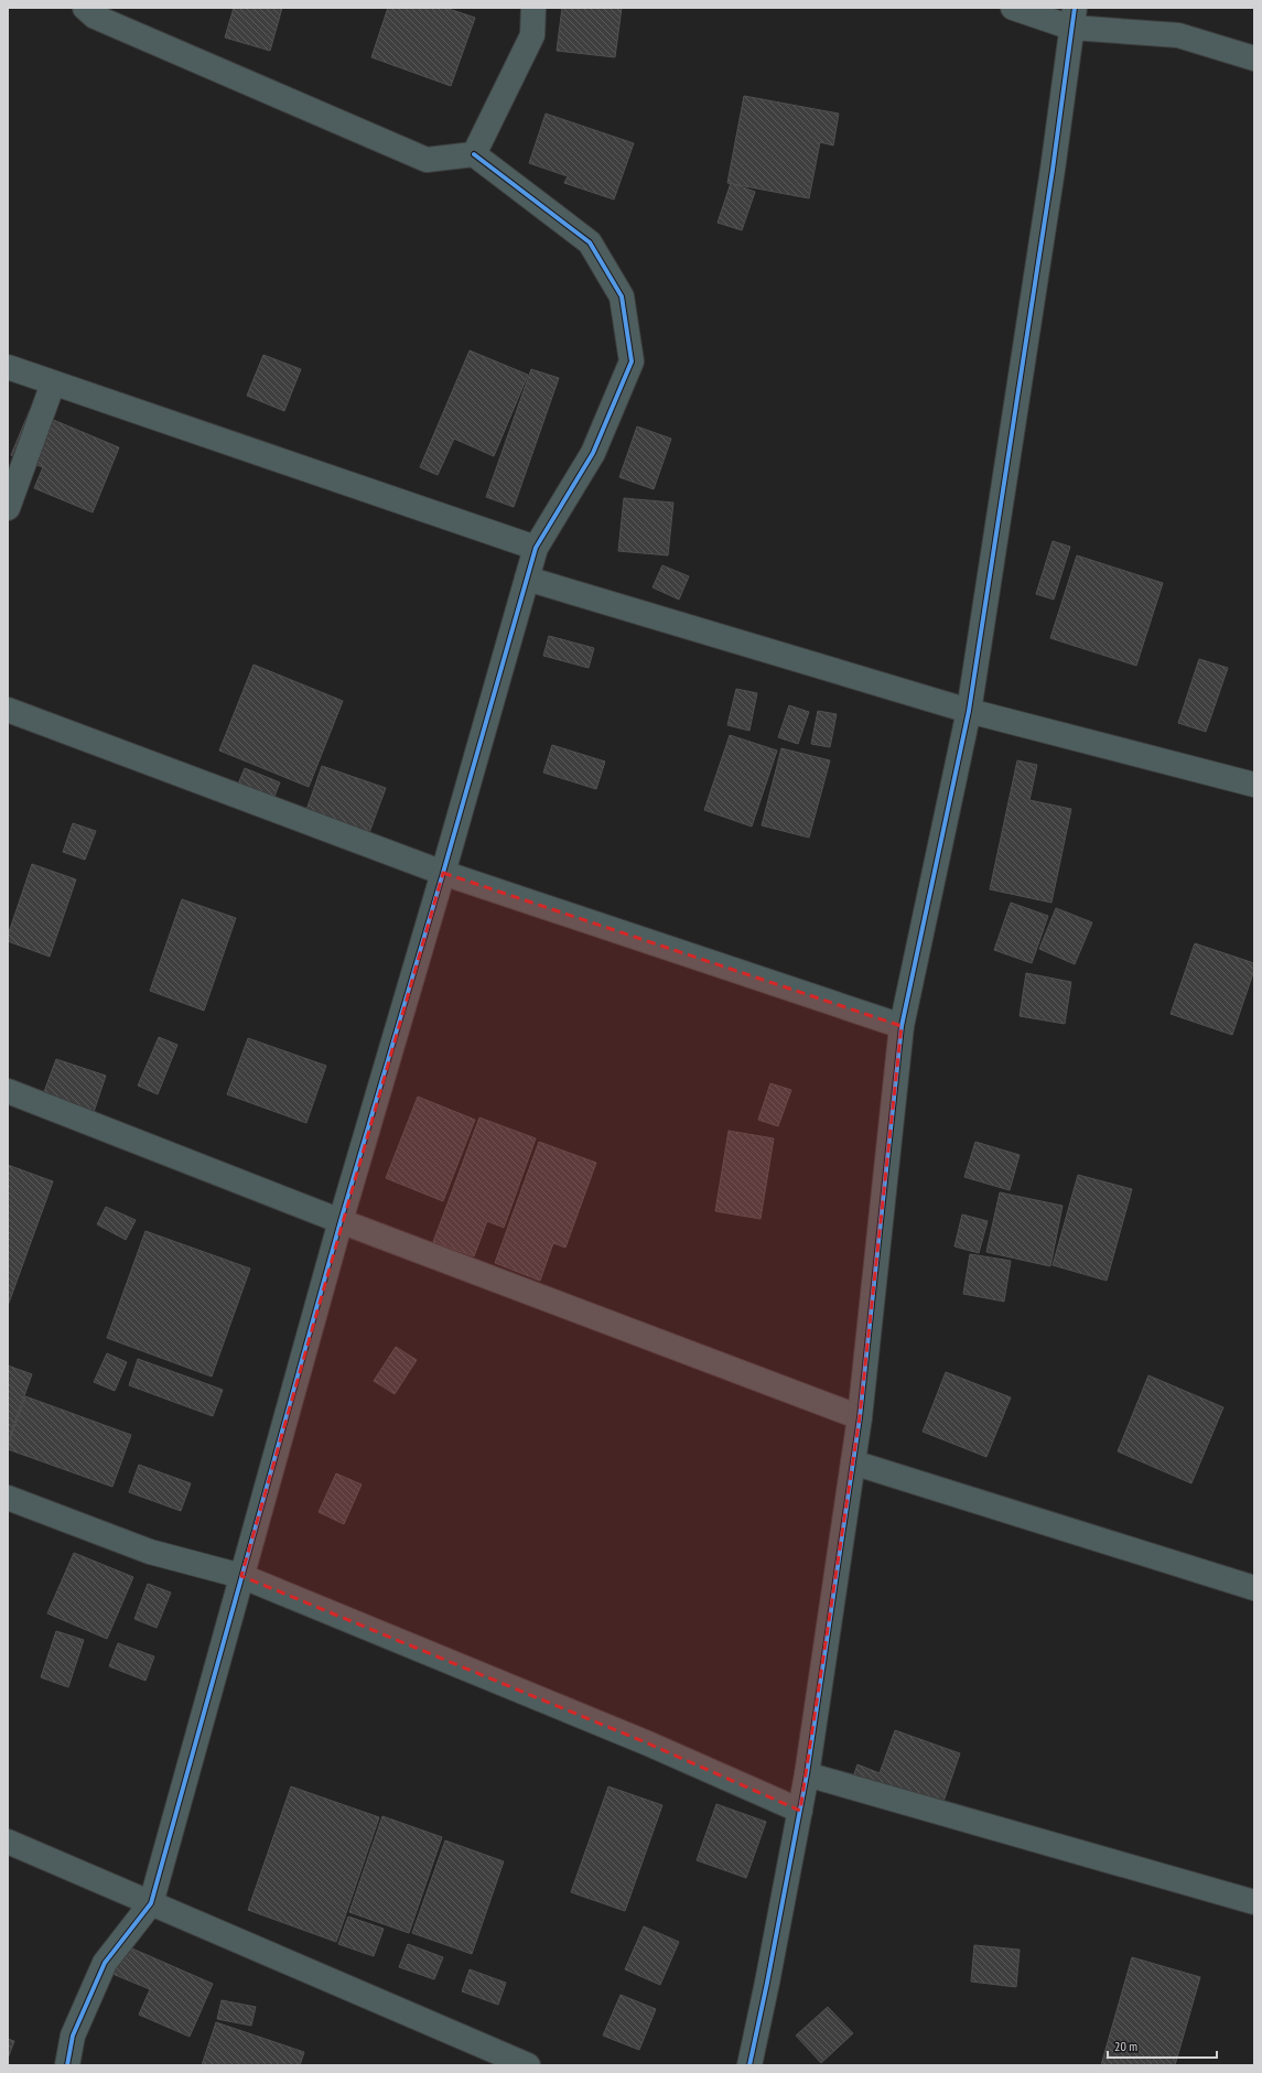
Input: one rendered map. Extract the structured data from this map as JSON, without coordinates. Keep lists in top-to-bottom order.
{
  "scale_bar": "20 m"
}
